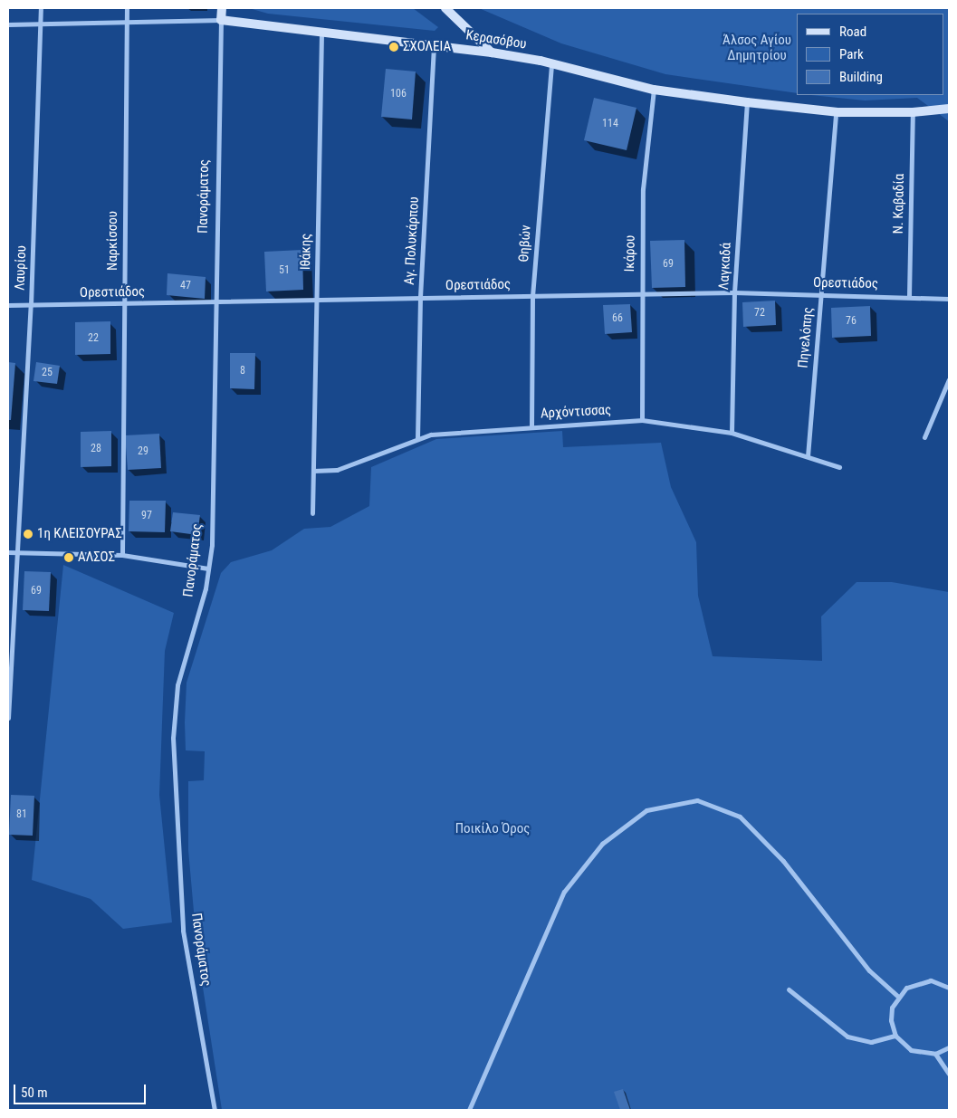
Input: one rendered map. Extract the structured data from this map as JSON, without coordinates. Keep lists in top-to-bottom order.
{
  "streets": {
    "street": [
      "Κερασόβου",
      "Πανοράματος",
      "N. Καβαδία",
      "Ναρκίσσου",
      "Αγ. Πολυκάρπου",
      "Θηβών",
      "Ιθάκης",
      "Ικάρου",
      "Λαγκαδά",
      "Λαυρίου",
      "Ορεστιάδος",
      "Πηνελόπης",
      "Αρχόντισσας"
    ]
  },
  "crossings": [
    ["Κερασόβου", "Πανοράματος"],
    ["Κερασόβου", "N. Καβαδία"],
    ["Κερασόβου", "Ναρκίσσου"],
    ["Κερασόβου", "Αγ. Πολυκάρπου"],
    ["Κερασόβου", "Θηβών"],
    ["Κερασόβου", "Ιθάκης"],
    ["Κερασόβου", "Ικάρου"],
    ["Κερασόβου", "Λαγκαδά"],
    ["Κερασόβου", "Λαυρίου"],
    ["Κερασόβου", "Πηνελόπης"],
    ["Πανοράματος", "Ορεστιάδος"],
    ["N. Καβαδία", "Ορεστιάδος"],
    ["Ναρκίσσου", "Ορεστιάδος"],
    ["Αγ. Πολυκάρπου", "Ορεστιάδος"],
    ["Αγ. Πολυκάρπου", "Αρχόντισσας"],
    ["Θηβών", "Ορεστιάδος"],
    ["Θηβών", "Αρχόντισσας"],
    ["Ιθάκης", "Ορεστιάδος"],
    ["Ιθάκης", "Αρχόντισσας"],
    ["Ικάρου", "Ορεστιάδος"],
    ["Ικάρου", "Αρχόντισσας"],
    ["Λαγκαδά", "Ορεστιάδος"],
    ["Λαγκαδά", "Αρχόντισσας"],
    ["Λαυρίου", "Ορεστιάδος"],
    ["Ορεστιάδος", "Πηνελόπης"],
    ["Πηνελόπης", "Αρχόντισσας"]
  ],
  "parks": ["Άλσος Αγίου Δημητρίου", "Ποικίλο Όρος"],
  "places": ["ΣΧΟΛΕΙΑ", "1η ΚΛΕΙΣΟΥΡΑΣ", "ΑΛΣΟΣ"],
  "house_numbers": [
    "106",
    "114",
    "69",
    "51",
    "47",
    "72",
    "66",
    "76",
    "22",
    "8",
    "25",
    "28",
    "29",
    "97",
    "69",
    "81"
  ],
  "legend": ["Road", "Park", "Building"],
  "scale_bar": "50 m"
}
